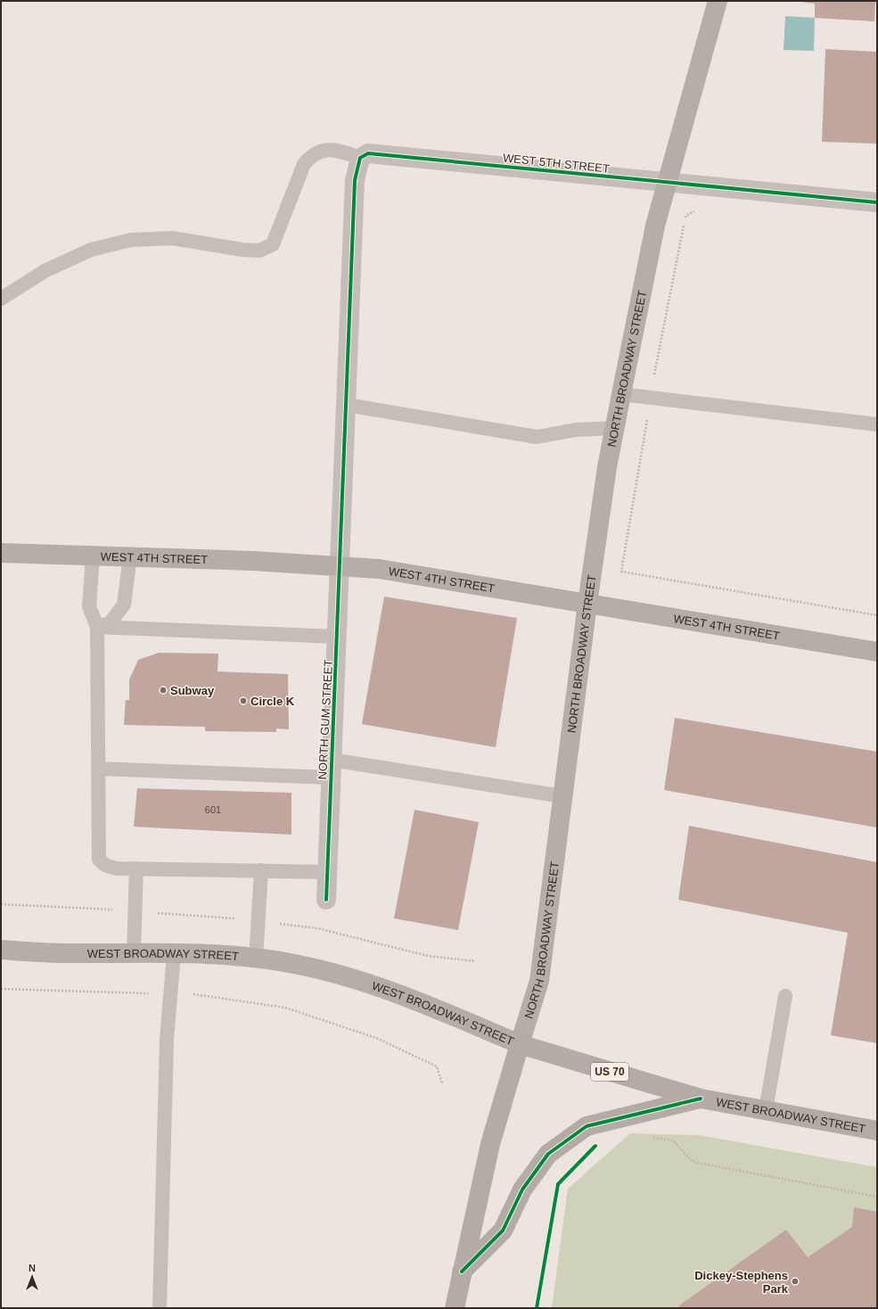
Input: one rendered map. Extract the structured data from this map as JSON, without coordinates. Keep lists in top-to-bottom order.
{
  "streets": {
    "main road": [
      "NORTH BROADWAY STREET",
      "WEST 4TH STREET",
      "WEST BROADWAY STREET",
      "US 70"
    ],
    "street": ["WEST 5TH STREET", "NORTH GUM STREET"]
  },
  "crossings": [
    ["WEST 5TH STREET", "NORTH BROADWAY STREET"],
    ["WEST 5TH STREET", "NORTH GUM STREET"],
    ["NORTH BROADWAY STREET", "WEST 4TH STREET"],
    ["NORTH BROADWAY STREET", "WEST BROADWAY STREET"],
    ["NORTH BROADWAY STREET", "US 70"],
    ["WEST 4TH STREET", "NORTH GUM STREET"],
    ["WEST BROADWAY STREET", "US 70"]
  ],
  "places": ["Subway", "Circle K", "Dickey-Stephens Park"],
  "house_numbers": ["601"],
  "north": "top"
}
